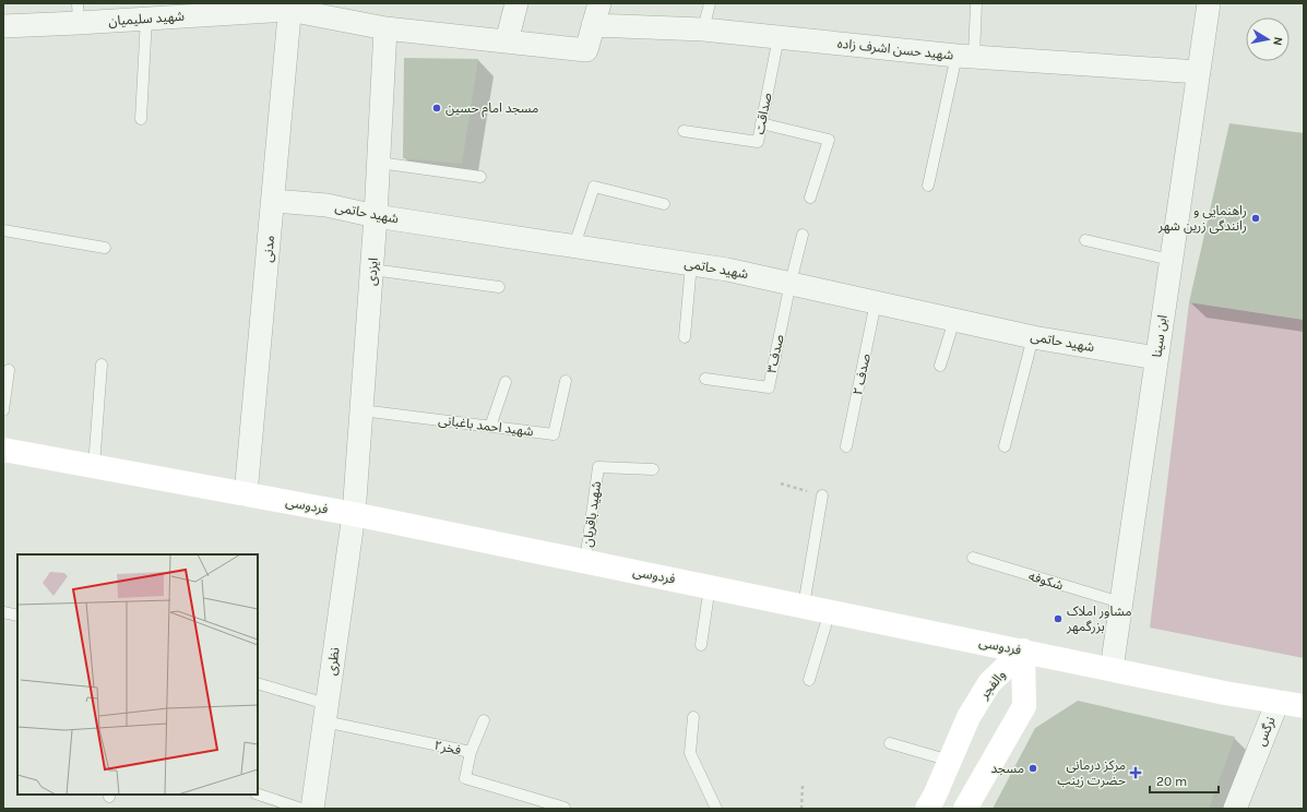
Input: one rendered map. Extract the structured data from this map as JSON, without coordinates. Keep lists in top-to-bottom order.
{
  "streets": {
    "street": [
      "شهید سلیمیان",
      "شهید حسن اشرف زاده",
      "شهید حاتمی",
      "مدنی",
      "ایزدی",
      "ابن سینا",
      "فردوسی",
      "نظری",
      "والفجر",
      "نرگس"
    ],
    "lane": [
      "صداقت",
      "صدف۳",
      "صدف ۲",
      "شهید احمد باغبانی",
      "شهید باقریان",
      "شکوفه",
      "فخر۲"
    ]
  },
  "crossings": [
    ["شهید سلیمیان", "مدنی"],
    ["شهید حسن اشرف زاده", "صداقت"],
    ["شهید حسن اشرف زاده", "ابن سینا"],
    ["شهید حاتمی", "مدنی"],
    ["شهید حاتمی", "ایزدی"],
    ["شهید حاتمی", "ابن سینا"],
    ["شهید حاتمی", "صدف۳"],
    ["شهید حاتمی", "صدف ۲"],
    ["مدنی", "فردوسی"],
    ["ایزدی", "شهید احمد باغبانی"],
    ["ایزدی", "فردوسی"],
    ["ایزدی", "نظری"],
    ["ابن سینا", "فردوسی"],
    ["ابن سینا", "شکوفه"],
    ["فردوسی", "شهید باقریان"],
    ["فردوسی", "نظری"],
    ["فردوسی", "والفجر"],
    ["فردوسی", "نرگس"],
    ["نظری", "فخر۲"]
  ],
  "places": {
    "other": [
      "مسجد امام حسین",
      "راهنمایی و رانندگی زرین شهر",
      "مشاور املاک بزرگمهر",
      "مسجد"
    ],
    "health": ["مرکز درمانی حضرت زینب"]
  },
  "scale_bar": "20 m",
  "north": "right"
}
